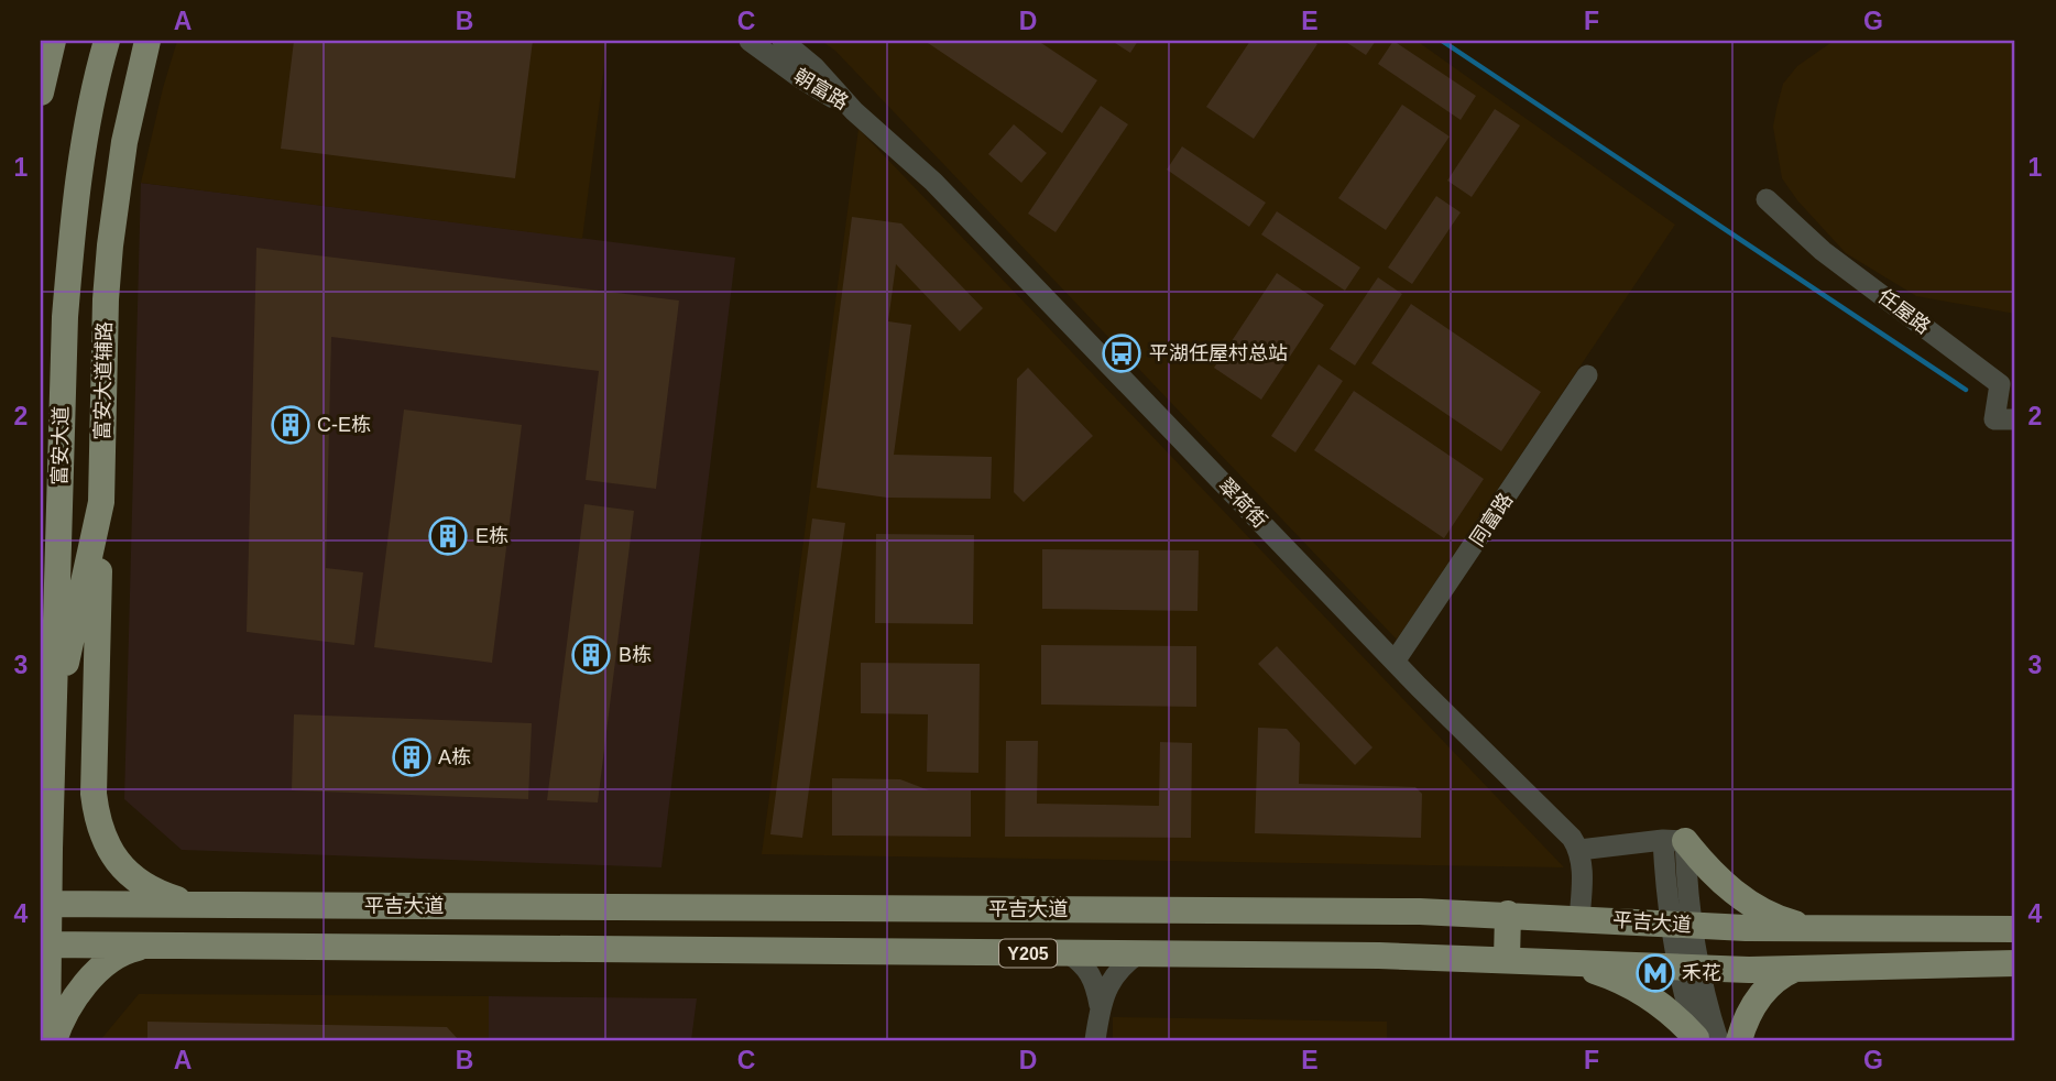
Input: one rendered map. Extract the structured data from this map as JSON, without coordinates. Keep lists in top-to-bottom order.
{
  "streets": {
    "main road": [
      "富安大道辅路",
      "富安大道",
      "平吉大道",
      "Y205"
    ],
    "street": [
      "朝富路",
      "任屋路",
      "翠荷街",
      "同富路"
    ]
  },
  "crossings": [
    ["朝富路", "翠荷街"],
    ["富安大道辅路", "富安大道"],
    ["富安大道", "平吉大道"],
    ["富安大道", "Y205"],
    ["翠荷街", "同富路"]
  ],
  "places": {
    "bus stop": ["平湖任屋村总站"],
    "building": [
      "C-E栋",
      "E栋",
      "B栋",
      "A栋"
    ],
    "metro station": ["禾花"]
  },
  "grid": {
    "columns": [
      "A",
      "B",
      "C",
      "D",
      "E",
      "F",
      "G"
    ],
    "rows": [
      "1",
      "2",
      "3",
      "4"
    ]
  }
}
